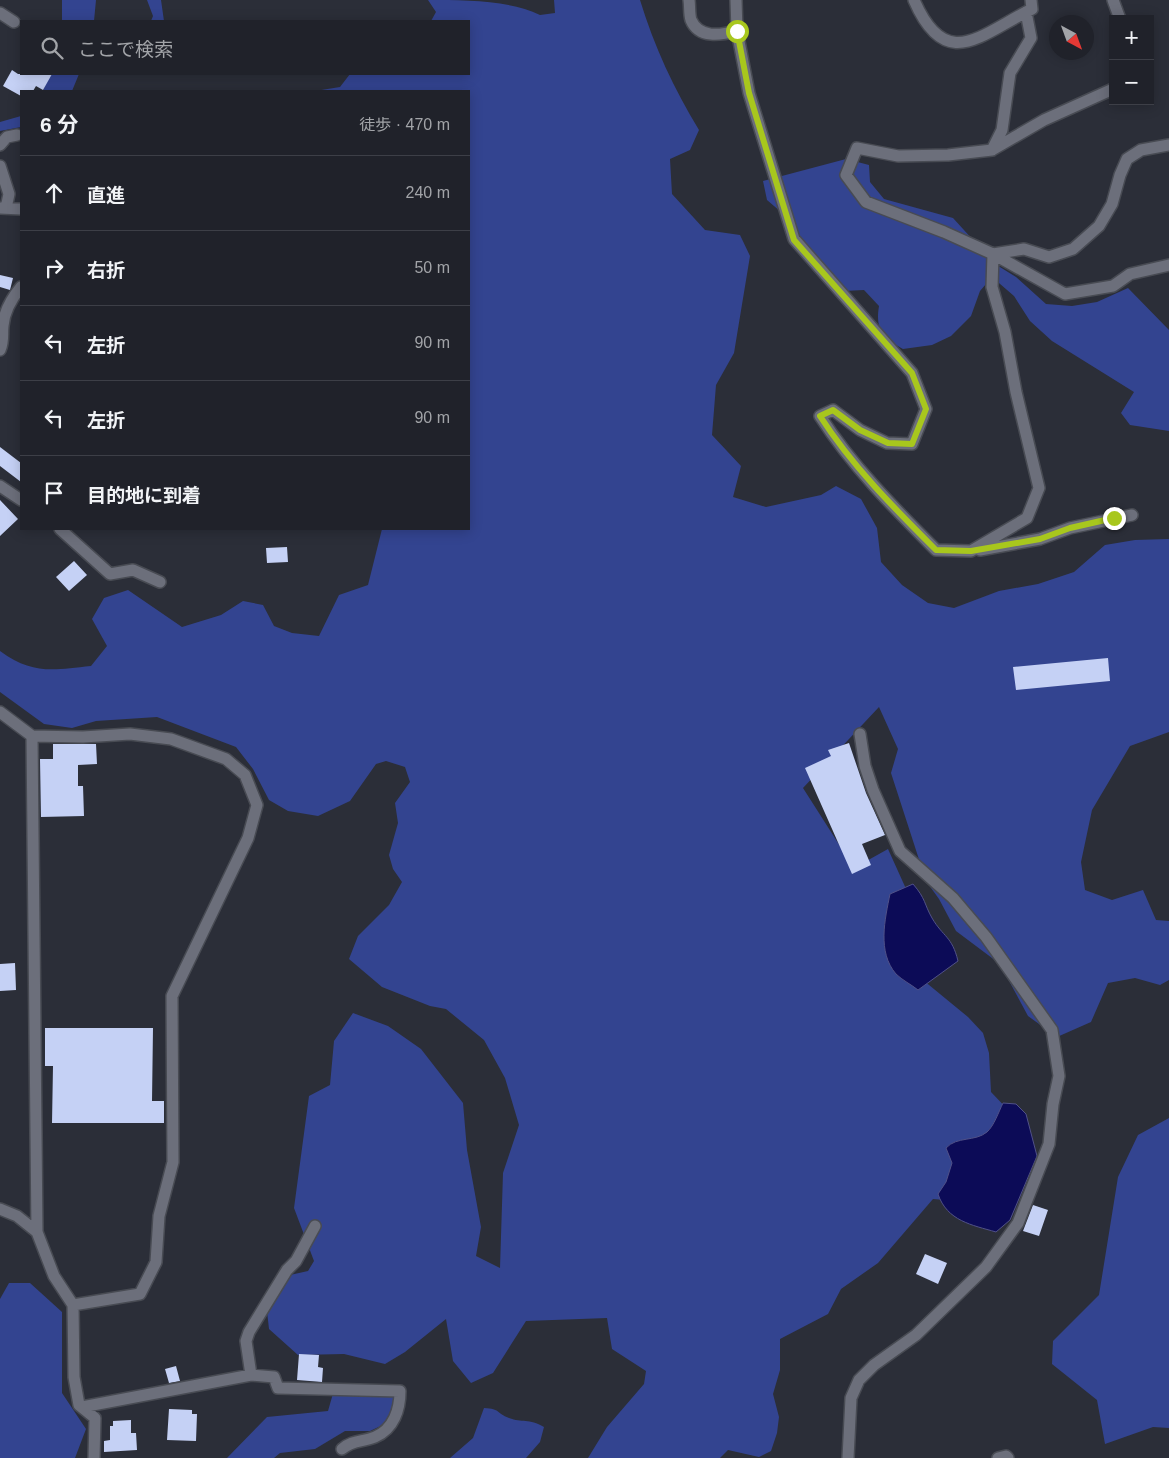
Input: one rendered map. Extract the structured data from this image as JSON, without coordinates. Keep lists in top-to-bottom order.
{
  "north": "bottom right",
  "page": {
    "map_buttons": ["+", "−"],
    "search": "ここで検索",
    "heading": ["6 分", "徒歩 · 470 m"],
    "list": [
      ["直進", "240 m"],
      ["右折", "50 m"],
      ["左折", "90 m"],
      ["左折", "90 m"],
      "目的地に到着"
    ]
  }
}
